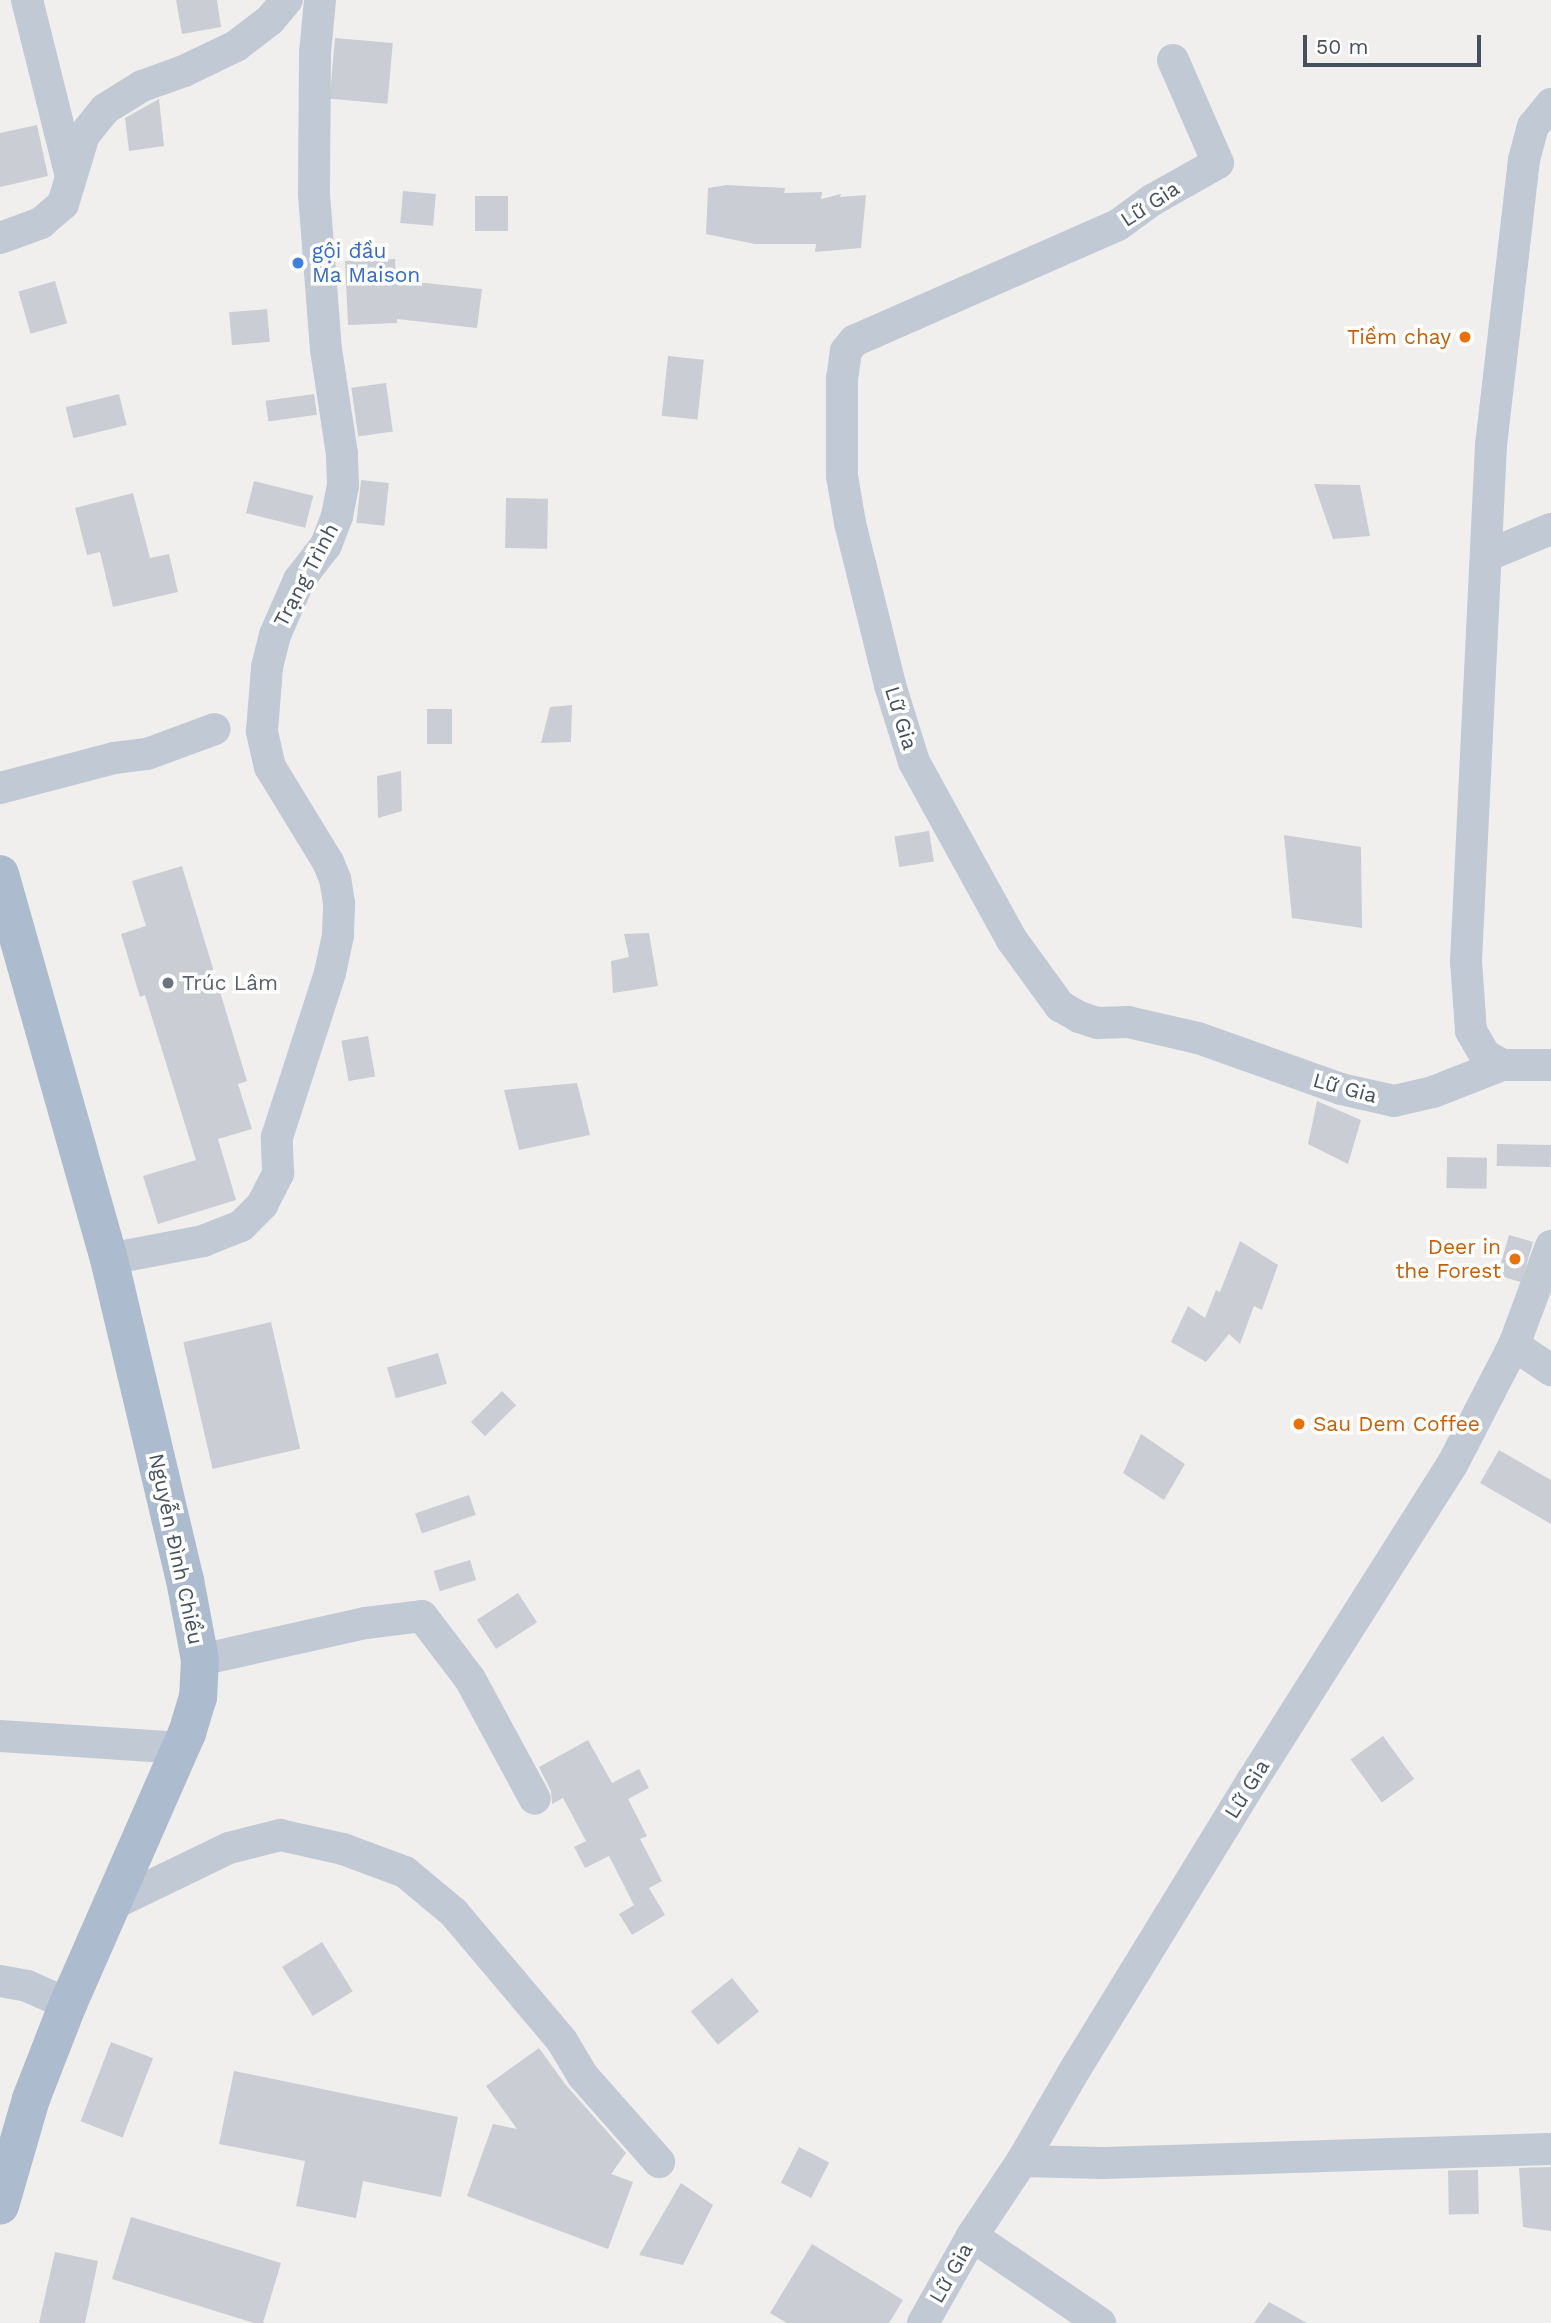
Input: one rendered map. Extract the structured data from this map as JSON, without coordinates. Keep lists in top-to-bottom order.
{
  "streets": {
    "main road": ["Nguyễn Đình Chiểu"],
    "street": ["Lữ Gia", "Trạng Trình"]
  },
  "crossings": [
    ["Trạng Trình", "Nguyễn Đình Chiểu"]
  ],
  "places": [
    "gội đầu Ma Maison",
    "Tiềm chay",
    "Trúc Lâm",
    "Deer in the Forest",
    "Sau Dem Coffee"
  ],
  "scale_bar": "50 m"
}
